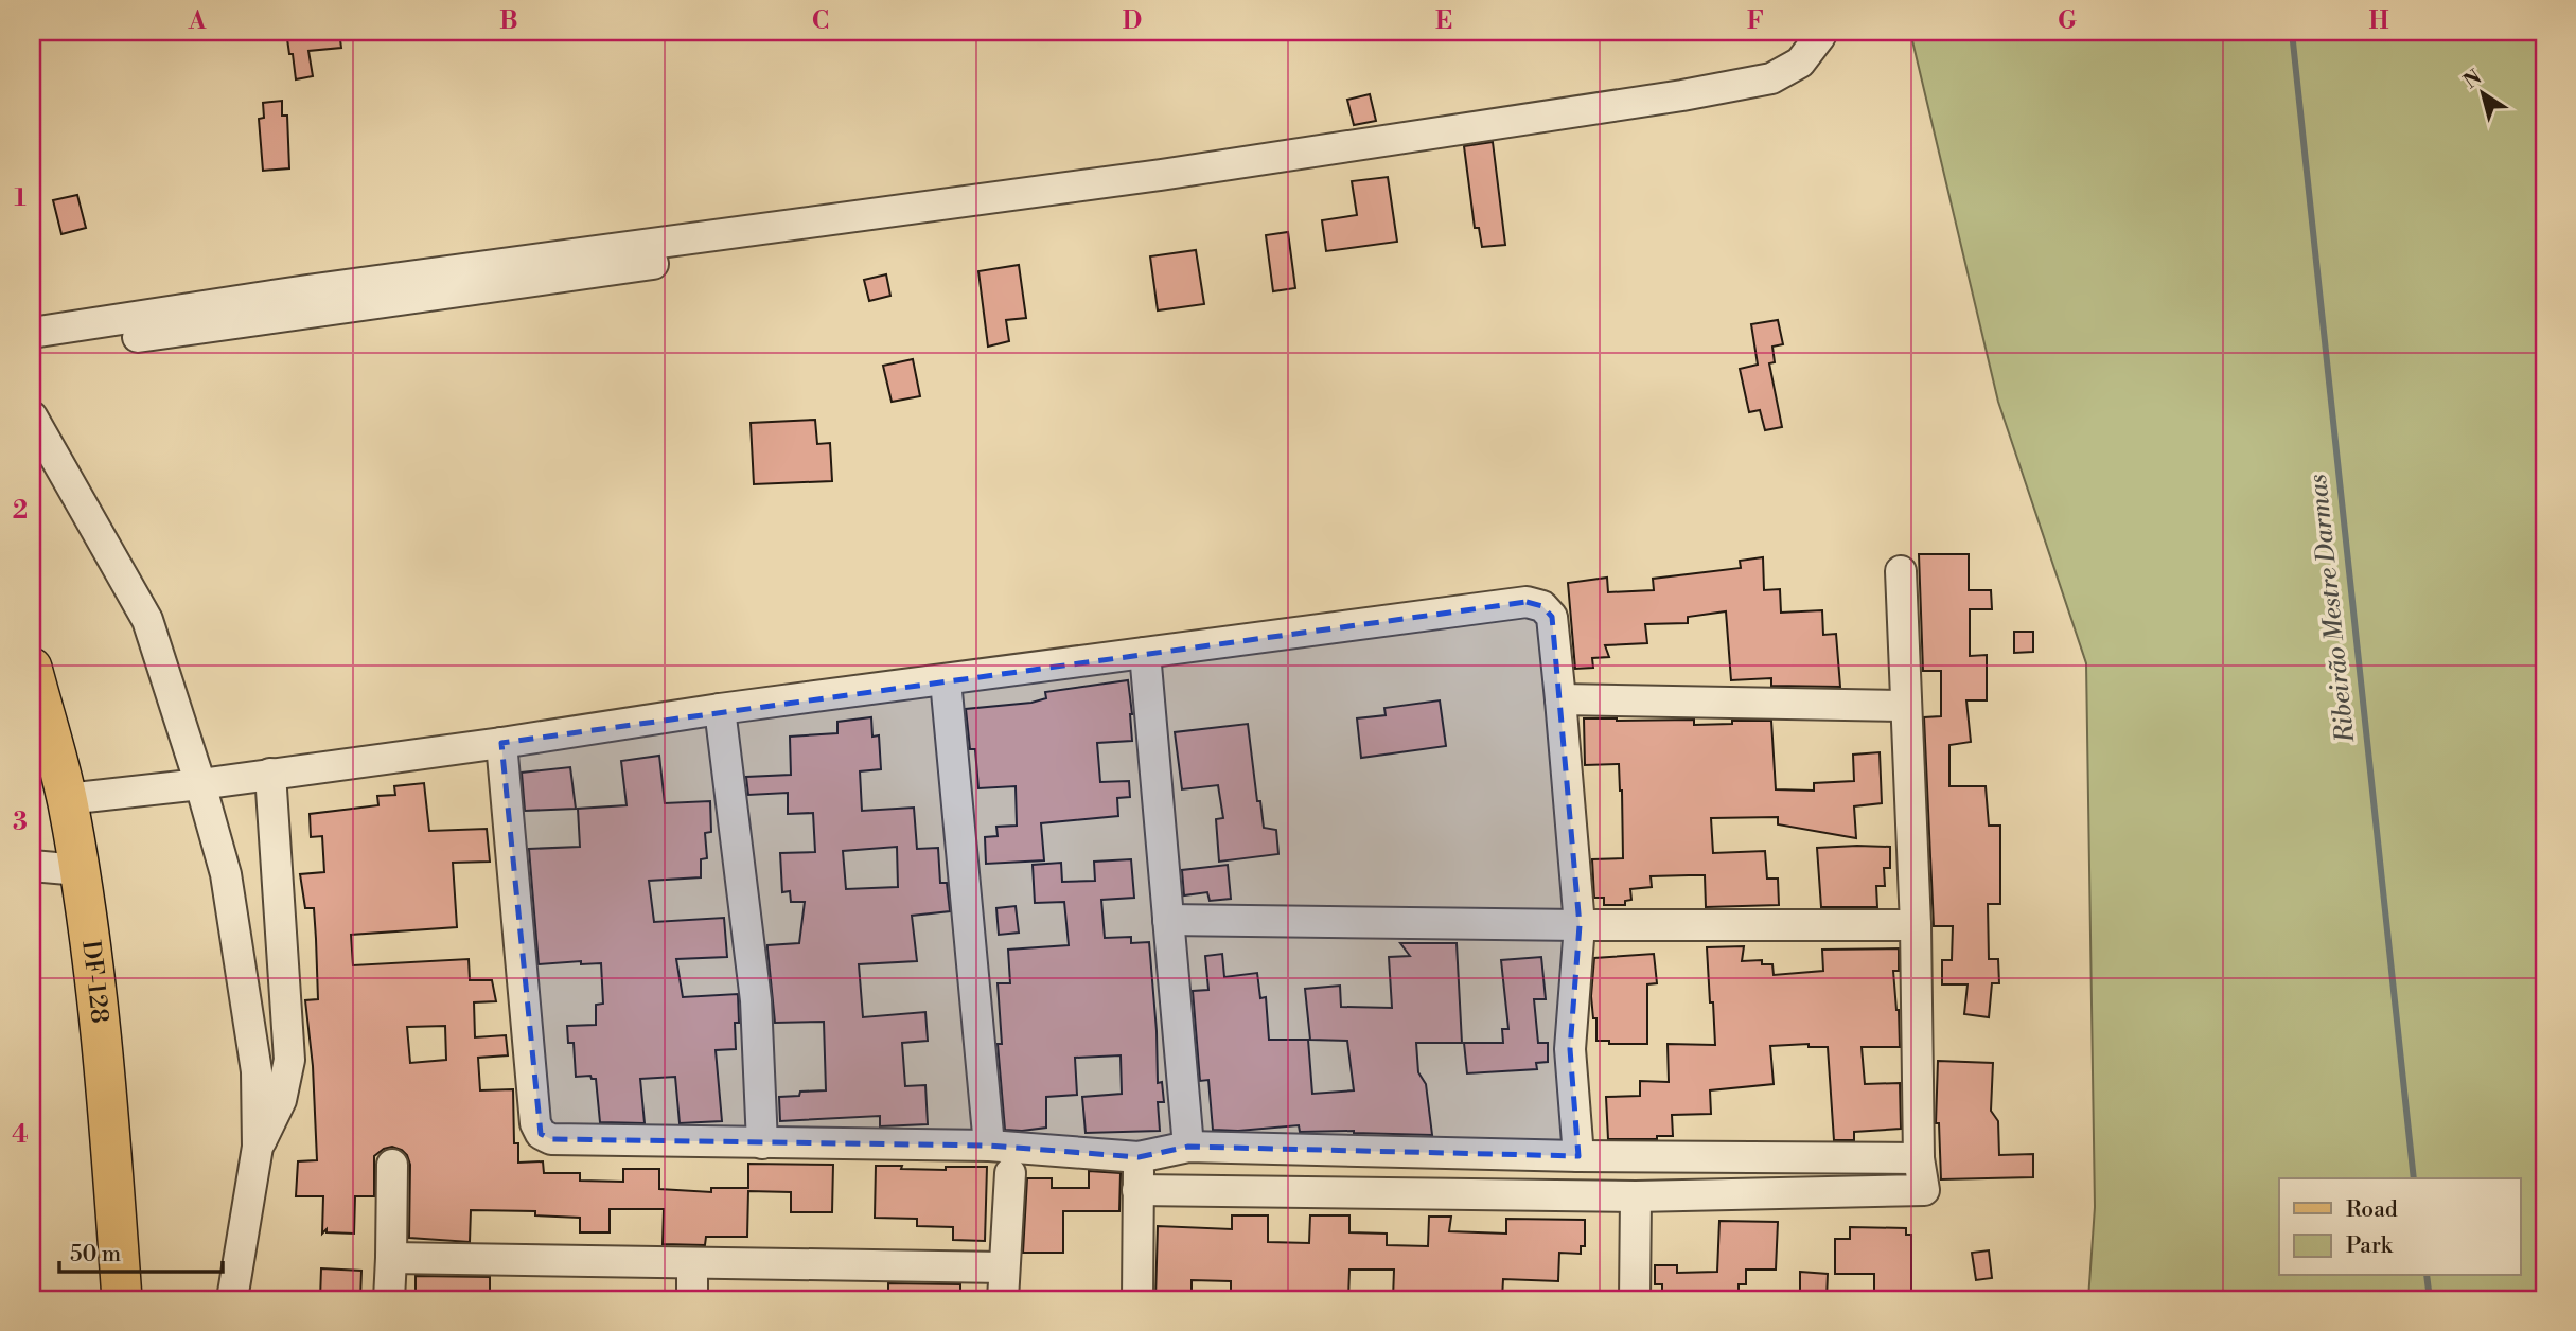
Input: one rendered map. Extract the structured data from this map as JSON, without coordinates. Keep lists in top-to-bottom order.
{
  "streets": {
    "main road": ["DF-128"]
  },
  "water": ["Ribeirão Mestre Darmas"],
  "legend": ["Road", "Park"],
  "scale_bar": "50 m",
  "north": "top left",
  "grid": {
    "columns": [
      "A",
      "B",
      "C",
      "D",
      "E",
      "F",
      "G",
      "H"
    ],
    "rows": [
      "1",
      "2",
      "3",
      "4"
    ]
  }
}
